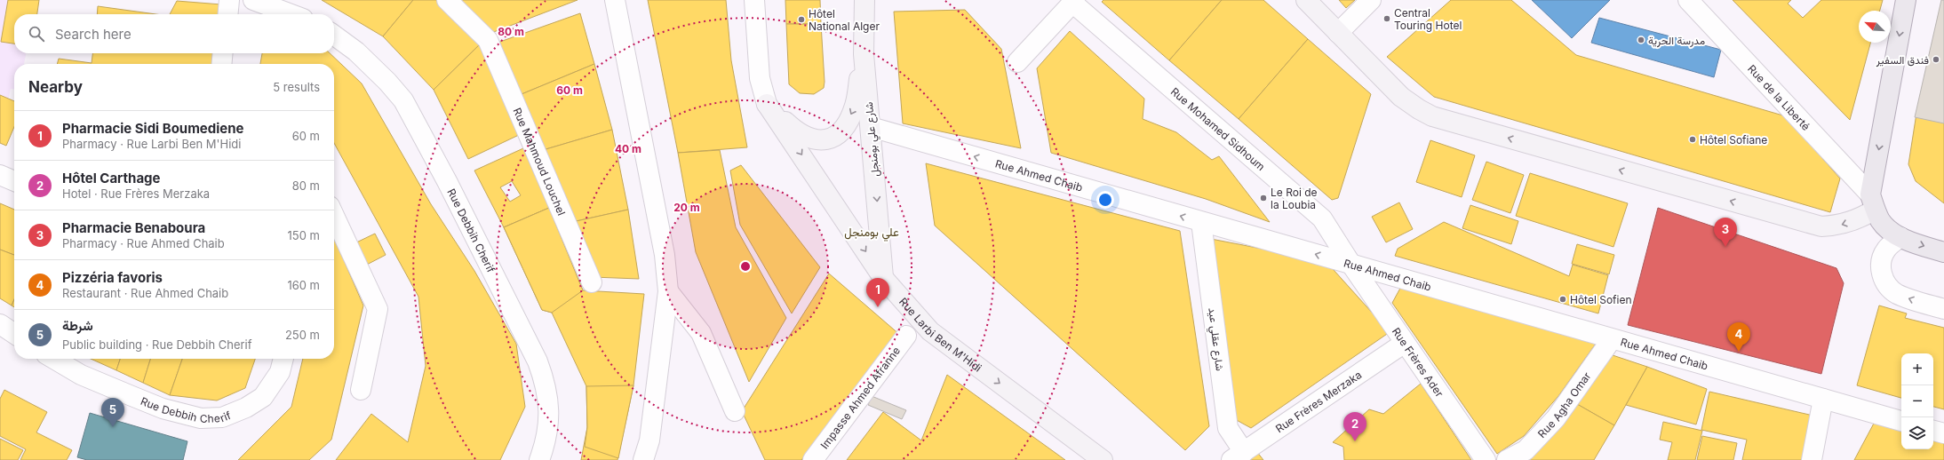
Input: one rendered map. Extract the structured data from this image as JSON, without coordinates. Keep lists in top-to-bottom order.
{
  "streets": {
    "main road": ["شارع علي بومنجل", "Rue Larbi Ben M'Hidi"],
    "street": [
      "Rue de la Liberté",
      "Rue Mohamed Sidhoum",
      "Rue Mahmoud Louchel",
      "Rue Ahmed Chaib",
      "Rue Debbih Cherif",
      "شارع عقلي عيد",
      "Rue Frères Ader",
      "Impasse Ahmed Afranne",
      "Rue Frères Merzaka",
      "Rue Agha Omar"
    ]
  },
  "crossings": [
    ["Rue Mohamed Sidhoum", "Rue Ahmed Chaib"],
    ["Rue Mohamed Sidhoum", "Rue Frères Ader"],
    ["شارع علي بومنجل", "Rue Ahmed Chaib"],
    ["شارع علي بومنجل", "Rue Larbi Ben M'Hidi"],
    ["Rue Ahmed Chaib", "شارع عقلي عيد"],
    ["Rue Ahmed Chaib", "Rue Frères Ader"],
    ["Rue Ahmed Chaib", "Rue Agha Omar"],
    ["شارع عقلي عيد", "Rue Frères Merzaka"],
    ["Rue Frères Ader", "Rue Frères Merzaka"]
  ],
  "one_way": ["شارع علي بومنجل", "Rue Ahmed Chaib", "Rue Larbi Ben M'Hidi"],
  "districts": ["علي بومنجل"],
  "places": [
    "Central Touring Hotel",
    "Hôtel National Alger",
    "مدرسة الحرية",
    "فندق السفير",
    "Hôtel Sofiane",
    "Le Roi de la Loubia",
    "Hôtel Sofien"
  ],
  "north": "top left",
  "page": {
    "search": "Search here",
    "heading": ["Nearby", "5 results"],
    "list": [
      {
        "mark": "1",
        "name": "Pharmacie Sidi Boumediene",
        "note": "Pharmacy · Rue Larbi Ben M'Hidi",
        "value": "60 m"
      },
      {
        "mark": "2",
        "name": "Hôtel Carthage",
        "note": "Hotel · Rue Frères Merzaka",
        "value": "80 m"
      },
      {
        "mark": "3",
        "name": "Pharmacie Benaboura",
        "note": "Pharmacy · Rue Ahmed Chaib",
        "value": "150 m"
      },
      {
        "mark": "4",
        "name": "Pizzéria favoris",
        "note": "Restaurant · Rue Ahmed Chaib",
        "value": "160 m"
      },
      {
        "mark": "5",
        "name": "شرطة",
        "note": "Public building · Rue Debbih Cherif",
        "value": "250 m"
      }
    ],
    "pins": [
      "3",
      "1",
      "4",
      "5",
      "2"
    ],
    "map_buttons": ["+", "−"]
  },
  "rings": [
    "80 m",
    "60 m",
    "40 m",
    "20 m"
  ]
}
